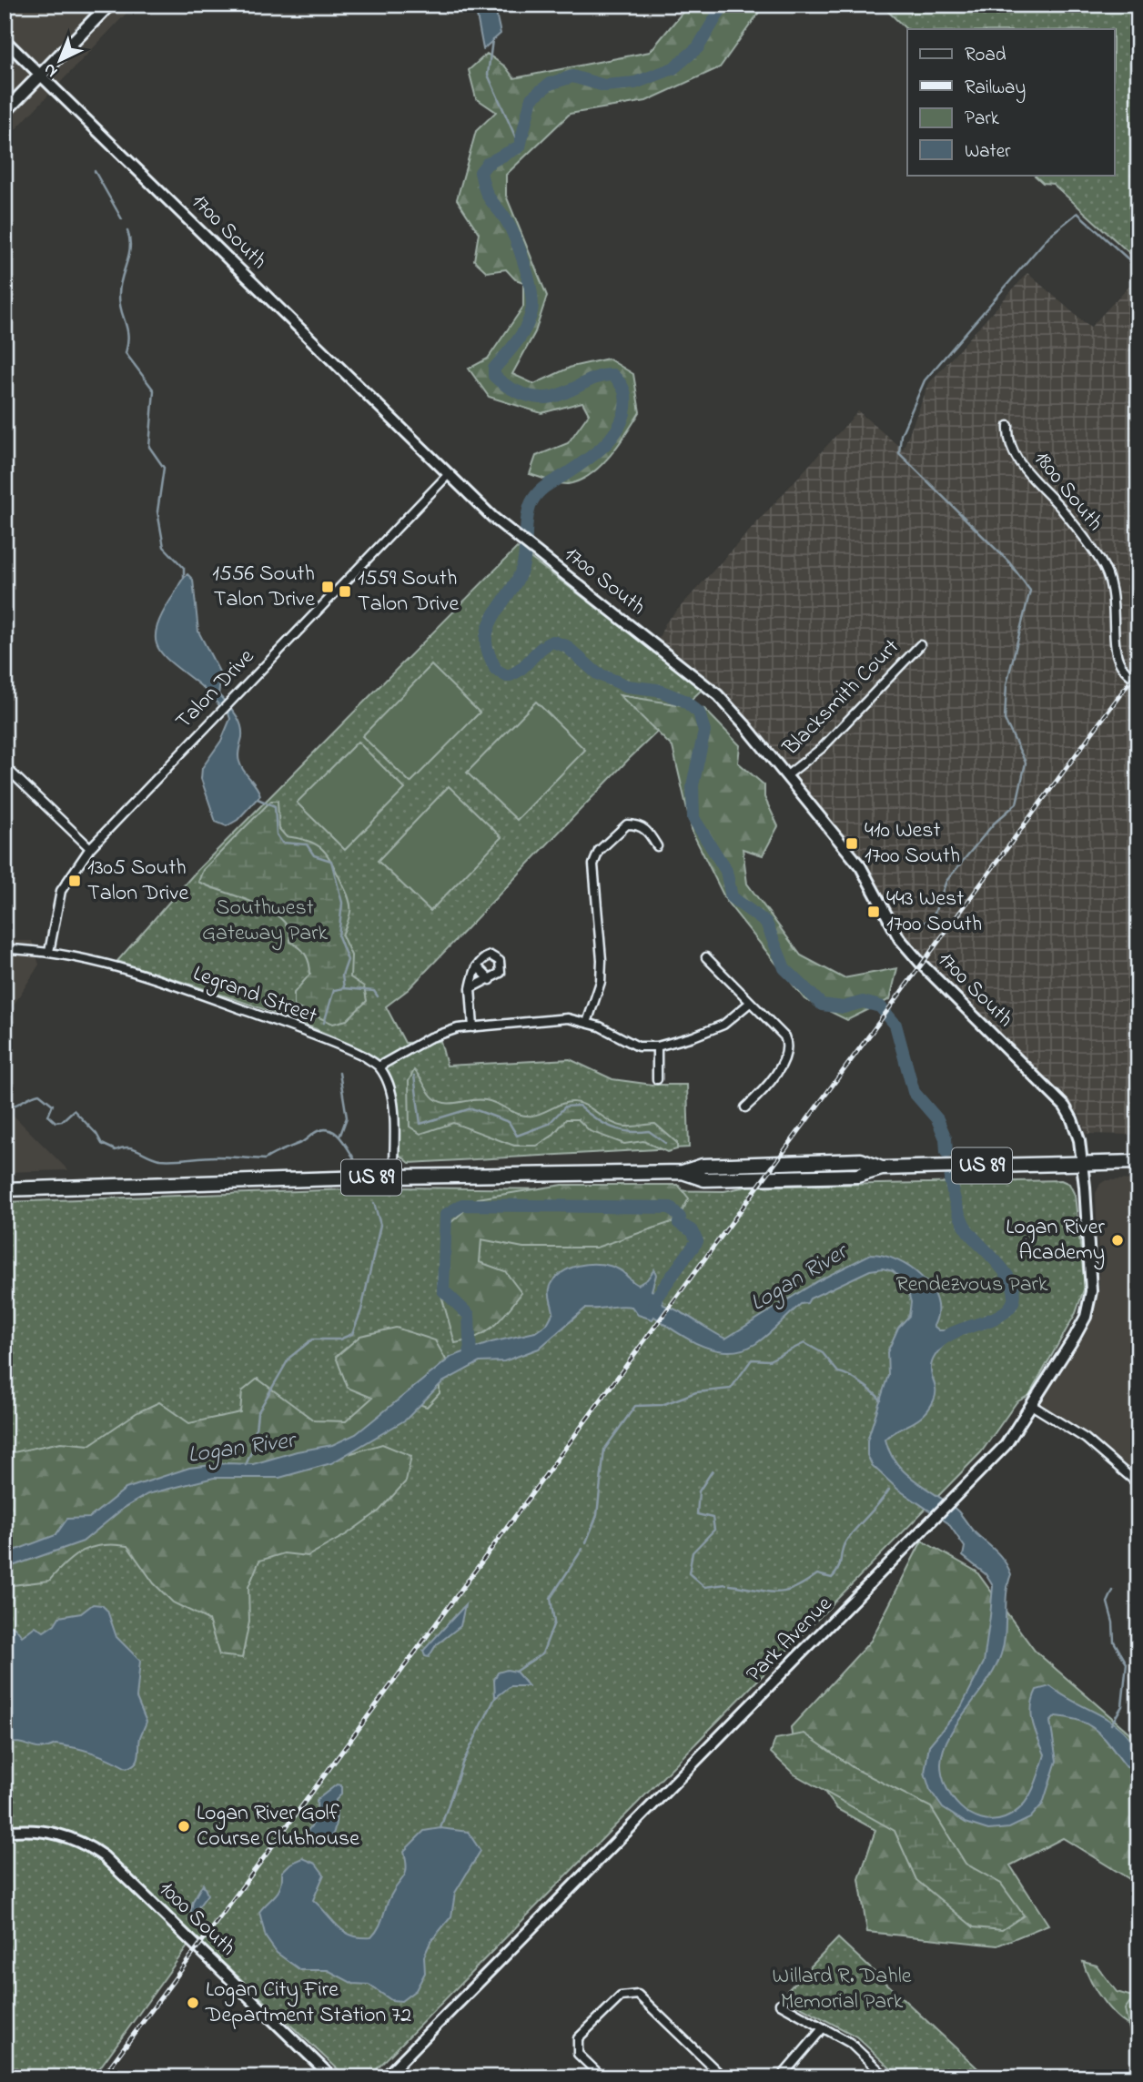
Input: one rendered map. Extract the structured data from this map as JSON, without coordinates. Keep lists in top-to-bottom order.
{
  "streets": {
    "highway": ["US 89"],
    "street": [
      "1700 South",
      "1800 South",
      "Talon Drive",
      "Blacksmith Court",
      "Legrand Street",
      "Park Avenue",
      "1000 South"
    ]
  },
  "crossings": [
    ["1700 South", "Talon Drive"],
    ["1700 South", "Blacksmith Court"],
    ["1700 South", "US 89"],
    ["1700 South", "Park Avenue"],
    ["Talon Drive", "Legrand Street"],
    ["US 89", "Park Avenue"]
  ],
  "water": ["Logan River"],
  "parks": ["Southwest Gateway Park", "Rendezvous Park", "Willard R. Dahle Memorial Park"],
  "places": {
    "transit": [
      "1556 South Talon Drive",
      "1559 South Talon Drive",
      "410 West 1700 South",
      "1305 South Talon Drive",
      "443 West 1700 South"
    ],
    "other": ["Logan River Academy", "Logan River Golf Course Clubhouse", "Logan City Fire Department Station 72"]
  },
  "legend": [
    "Road",
    "Railway",
    "Park",
    "Water"
  ],
  "north": "bottom left"
}
